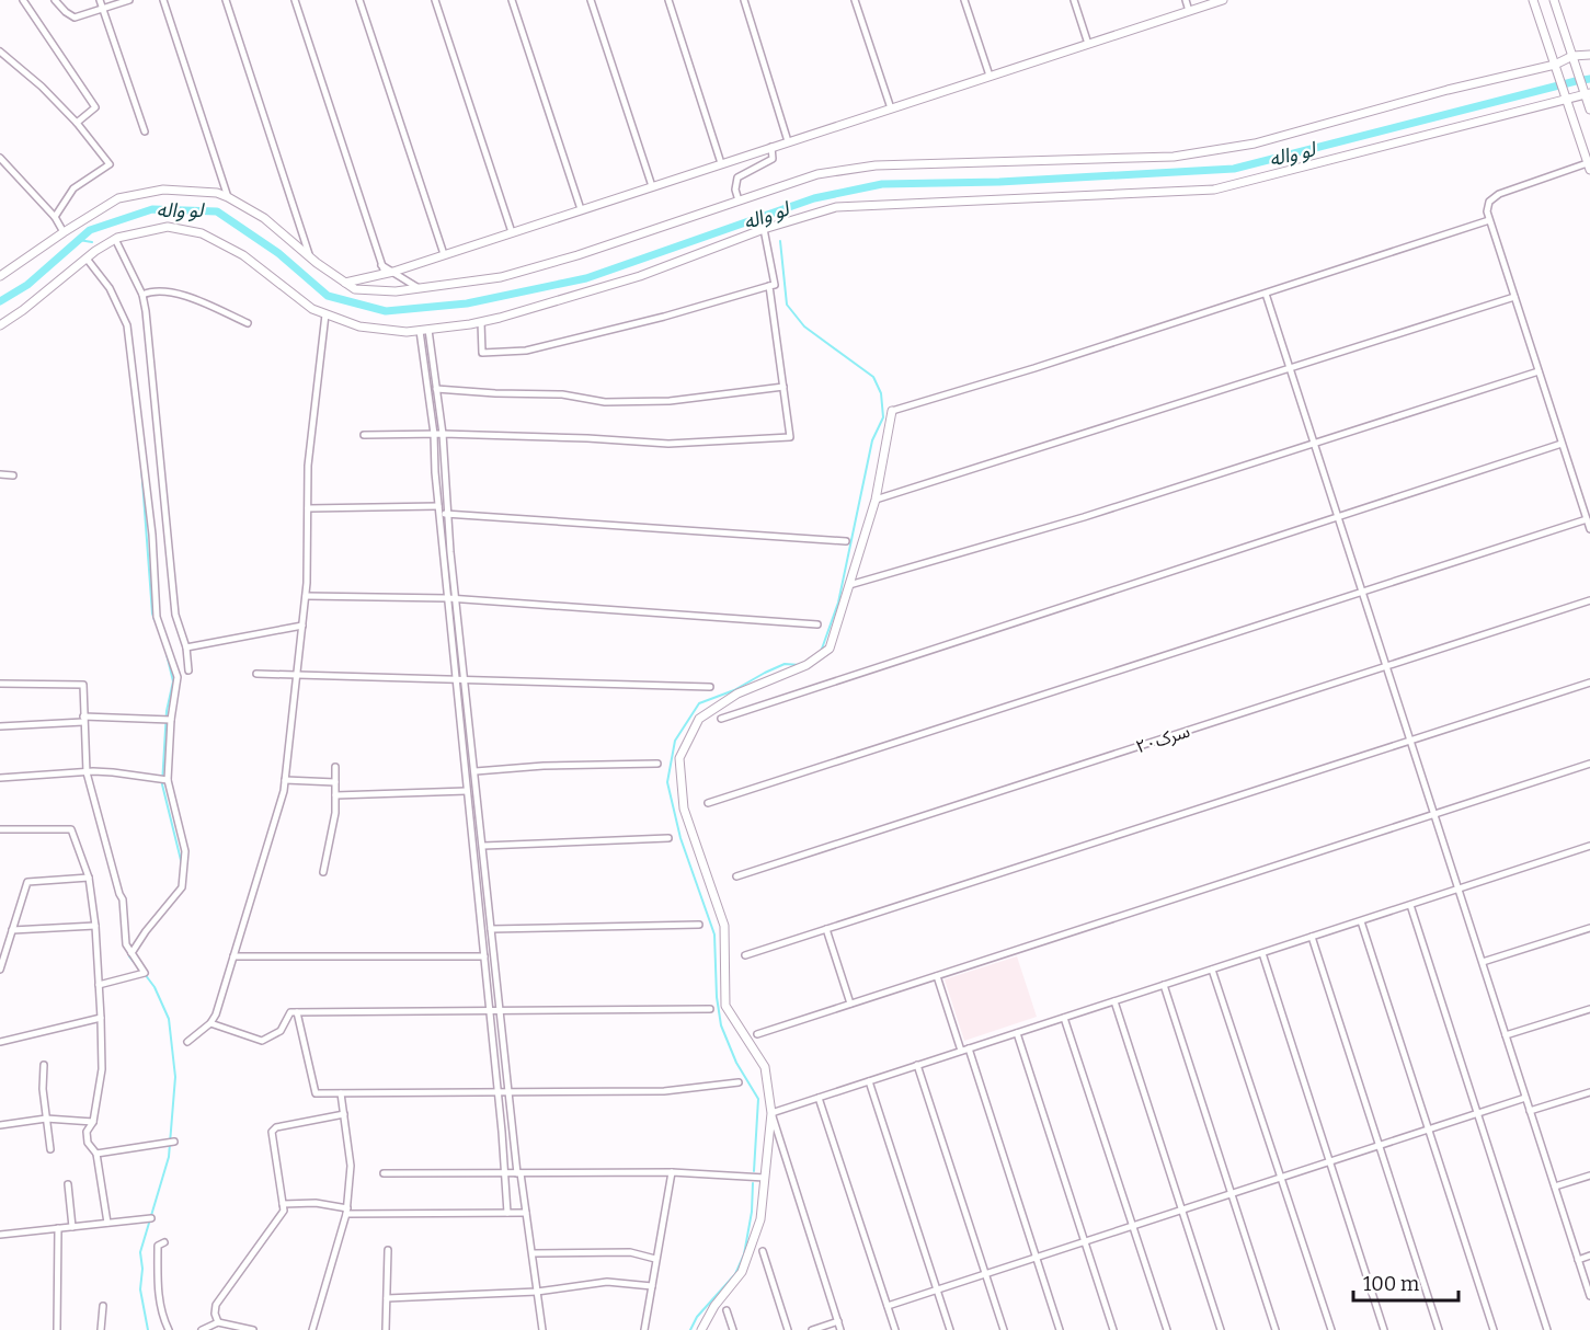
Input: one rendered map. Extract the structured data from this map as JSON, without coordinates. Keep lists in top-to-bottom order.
{
  "streets": {
    "street": ["سرک۲۰"]
  },
  "water": ["لو واله"],
  "scale_bar": "100 m"
}
